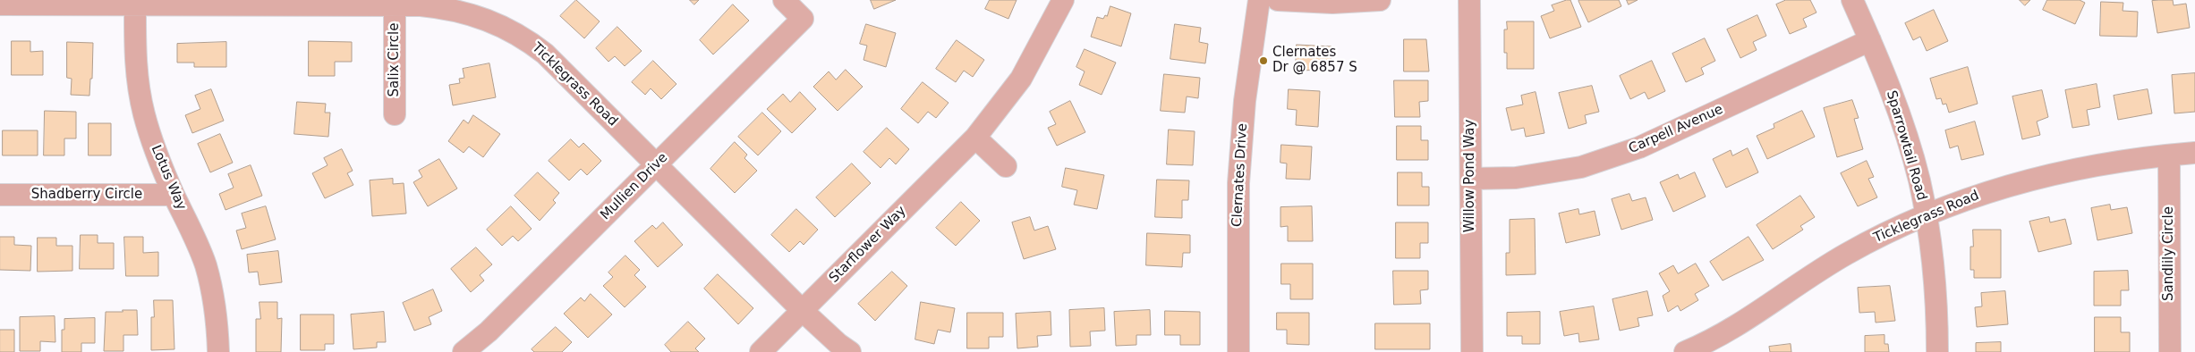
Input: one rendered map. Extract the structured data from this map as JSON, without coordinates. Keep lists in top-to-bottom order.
{
  "streets": {
    "street": [
      "Salix Circle",
      "Ticklegrass Road",
      "Carpell Avenue",
      "Sparrowtail Road",
      "Clernates Drive",
      "Willow Pond Way",
      "Lotus Way",
      "Mullien Drive",
      "Shadberry Circle",
      "Starflower Way",
      "Sandlily Circle"
    ]
  },
  "crossings": [
    ["Salix Circle", "Ticklegrass Road"],
    ["Ticklegrass Road", "Sparrowtail Road"],
    ["Ticklegrass Road", "Lotus Way"],
    ["Ticklegrass Road", "Mullien Drive"],
    ["Ticklegrass Road", "Starflower Way"],
    ["Ticklegrass Road", "Sandlily Circle"],
    ["Carpell Avenue", "Sparrowtail Road"],
    ["Carpell Avenue", "Willow Pond Way"],
    ["Lotus Way", "Shadberry Circle"]
  ],
  "places": ["Clernates Dr @ 6857 S"]
}
